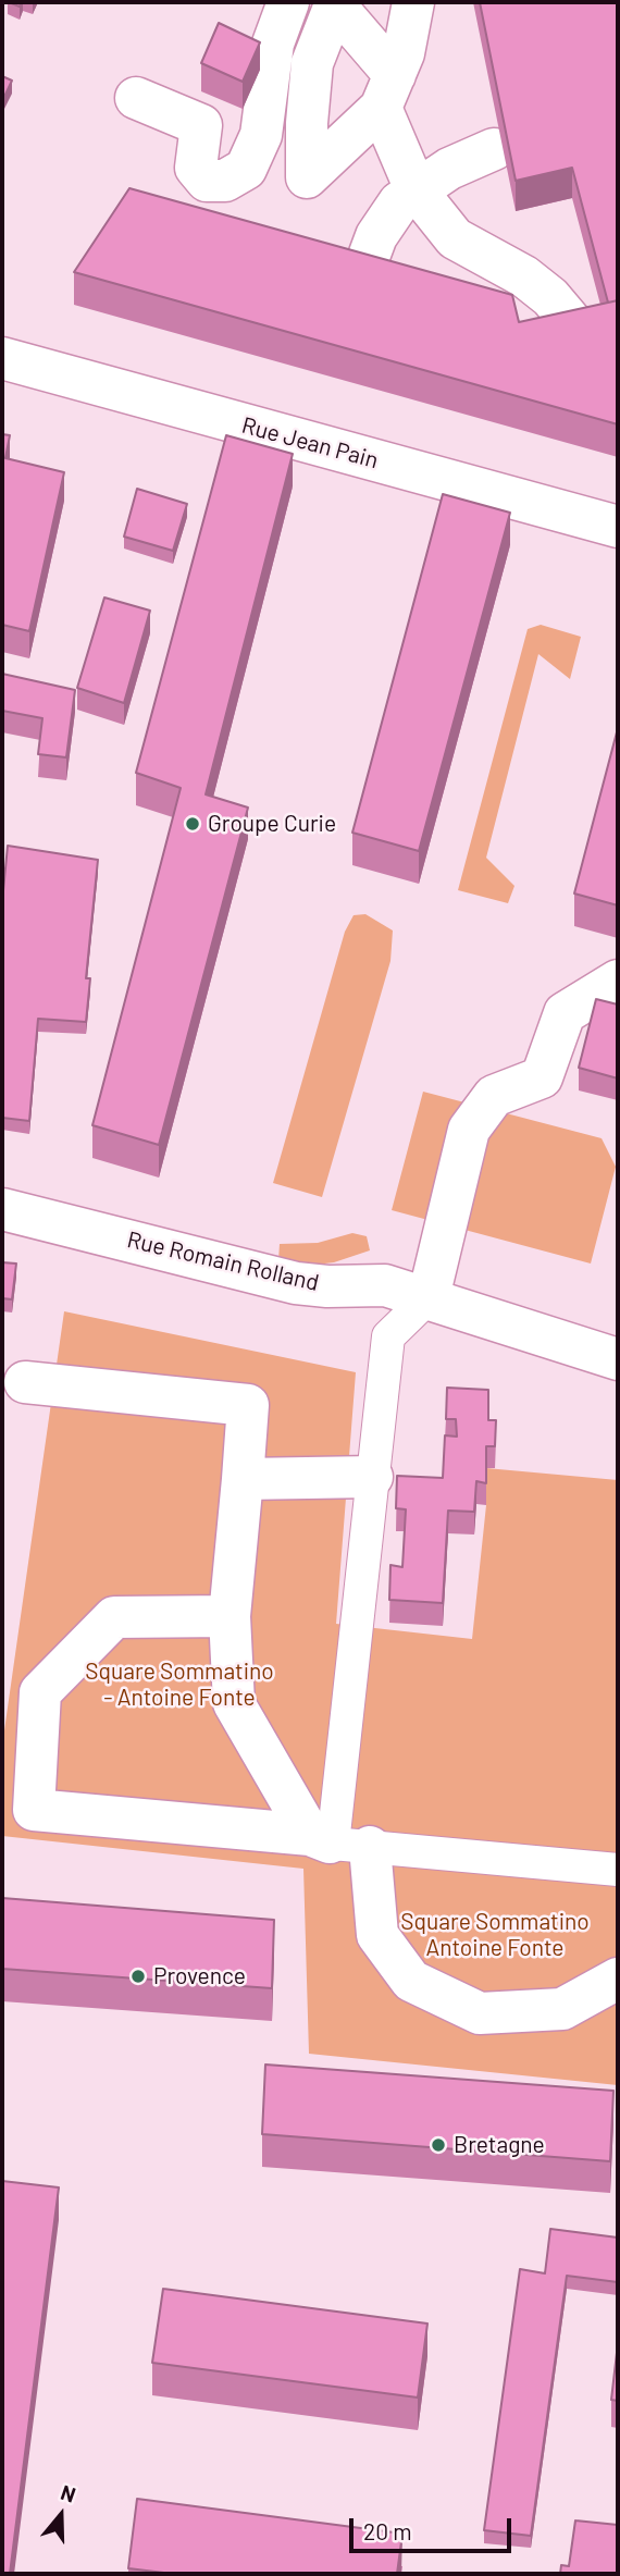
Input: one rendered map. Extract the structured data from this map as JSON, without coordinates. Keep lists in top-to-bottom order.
{
  "streets": {
    "street": ["Rue Jean Pain", "Rue Romain Rolland"]
  },
  "parks": ["Square Sommatino - Antoine Fonte", "Square Sommatino Antoine Fonte"],
  "places": ["Groupe Curie", "Provence", "Bretagne"],
  "scale_bar": "20 m",
  "north": "top"
}
